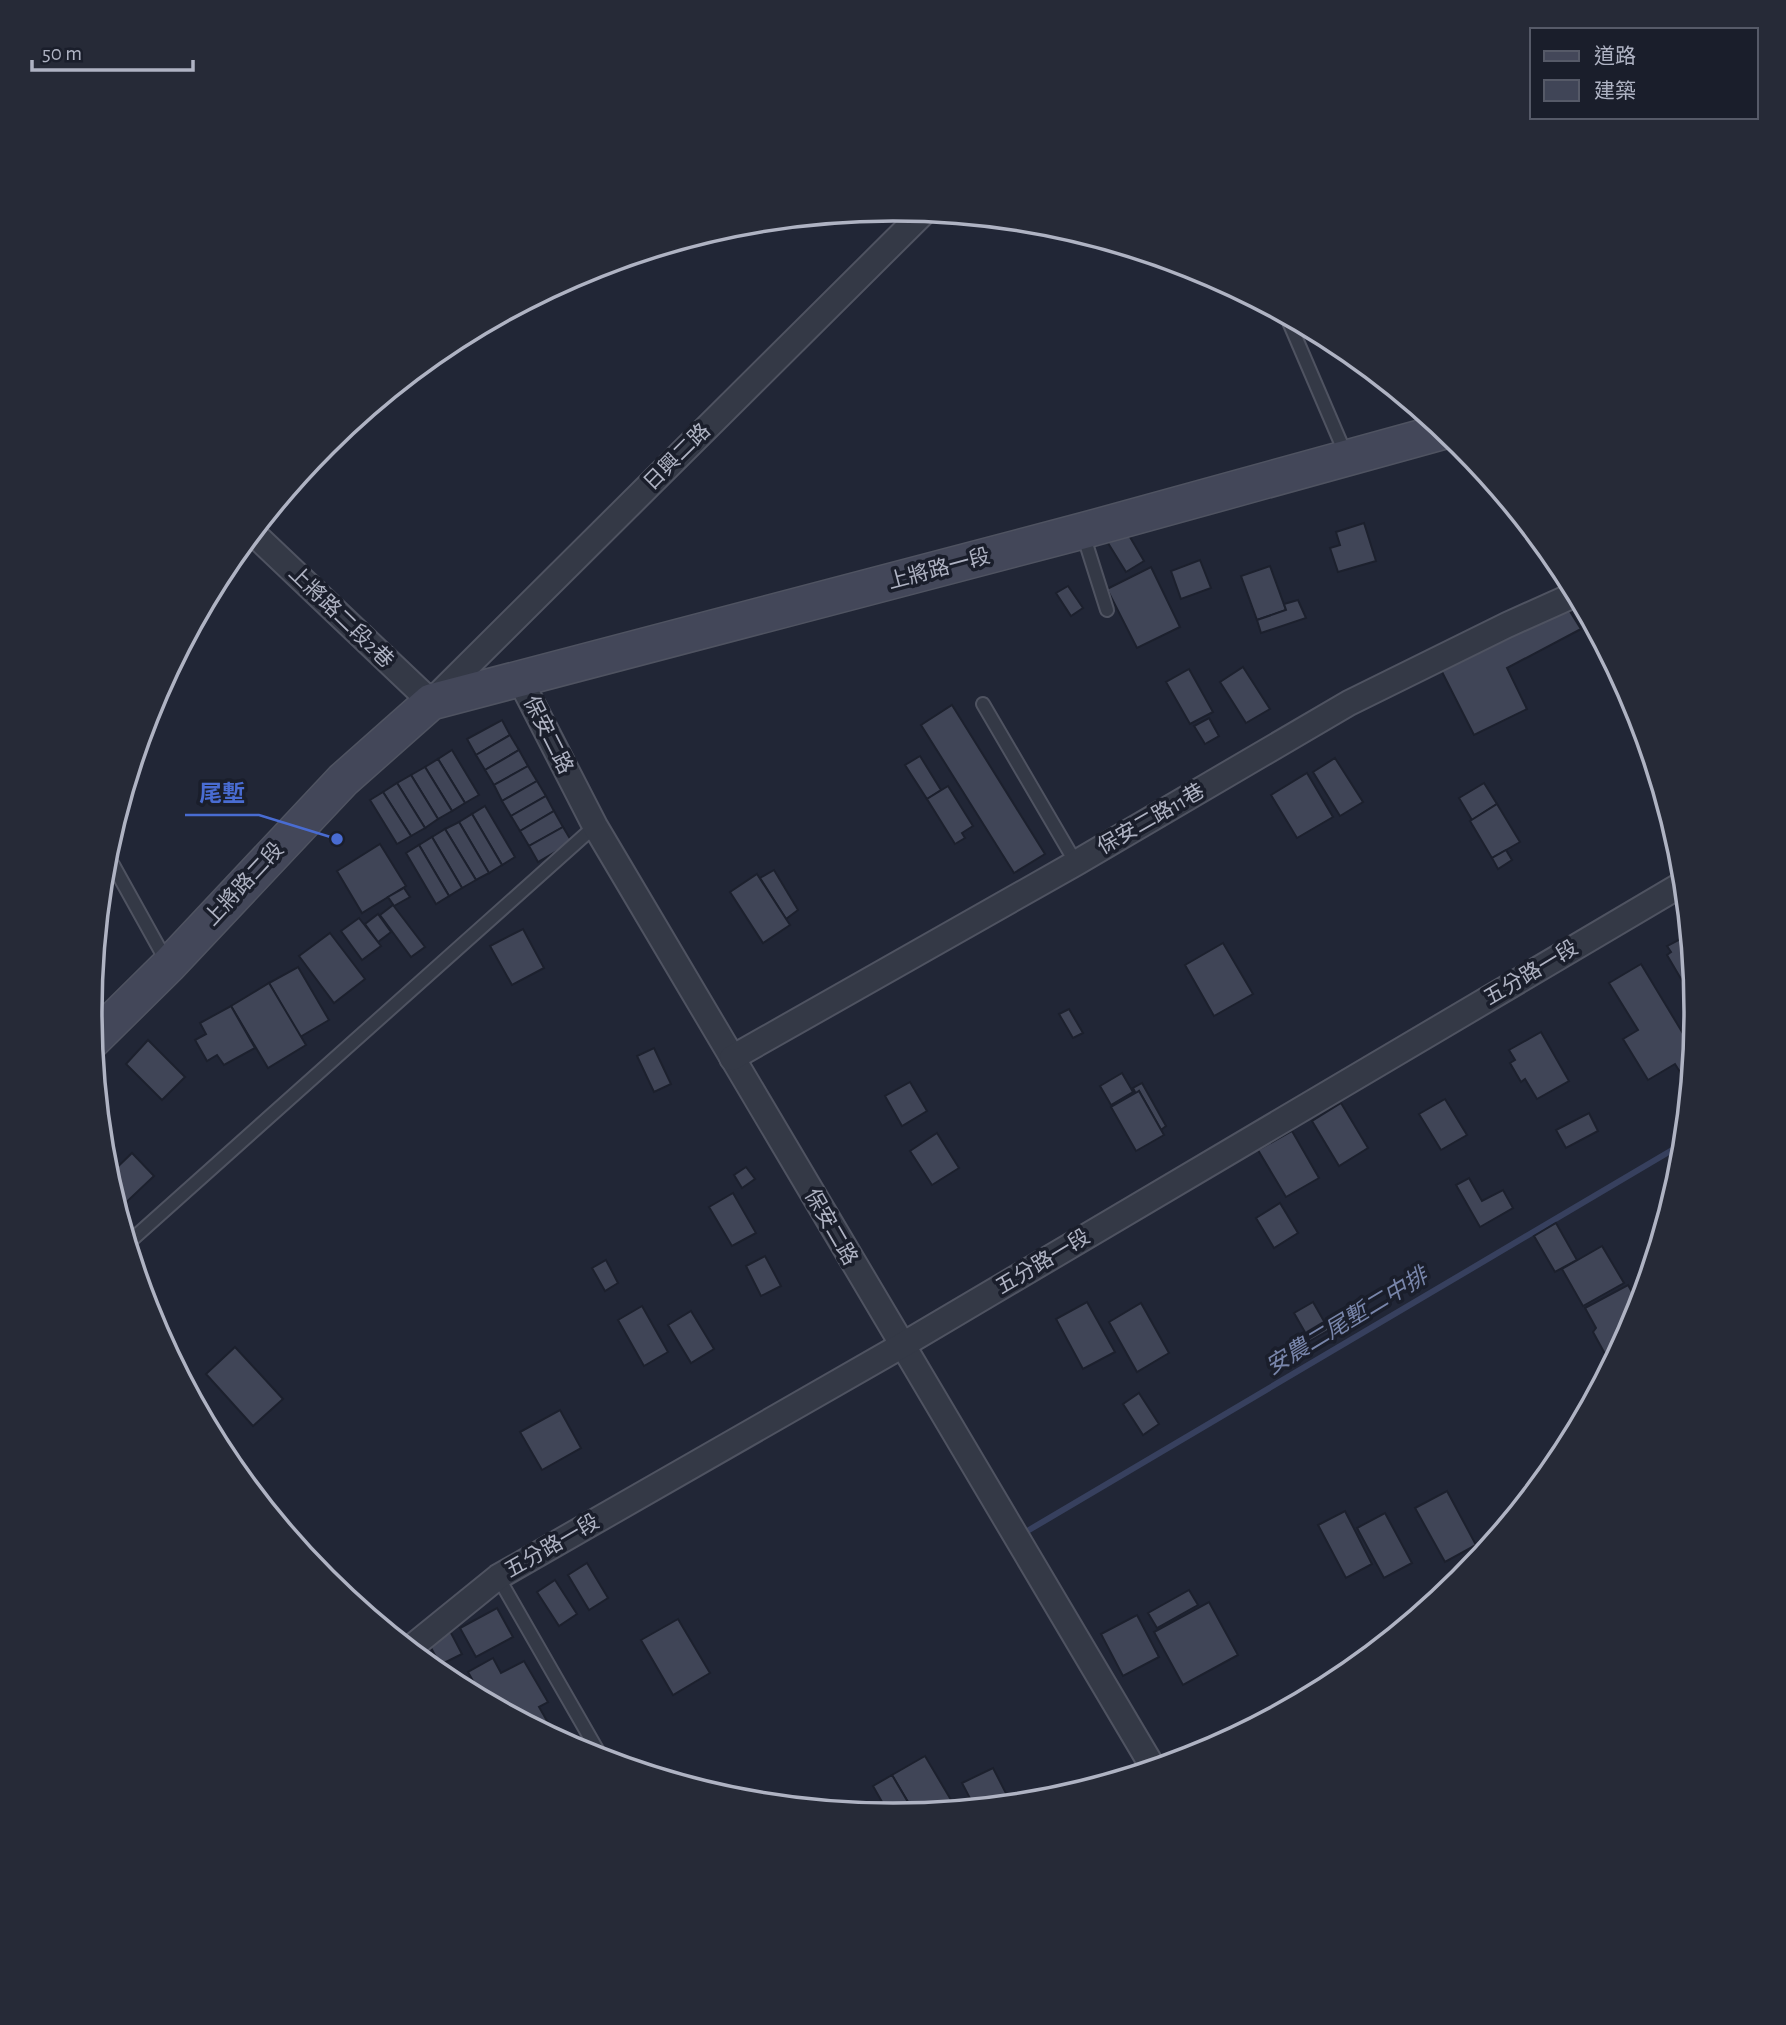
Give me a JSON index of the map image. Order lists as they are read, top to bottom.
{
  "streets": {
    "main road": ["上將路一段", "上將路二段"],
    "street": [
      "日興二路",
      "上將路二段2巷",
      "保安二路",
      "保安二路11巷",
      "五分路一段"
    ]
  },
  "crossings": [
    ["日興二路", "上將路一段"],
    ["日興二路", "上將路二段2巷"],
    ["日興二路", "上將路二段"],
    ["上將路一段", "上將路二段2巷"],
    ["上將路一段", "保安二路"],
    ["上將路一段", "上將路二段"],
    ["上將路二段2巷", "上將路二段"],
    ["保安二路", "保安二路11巷"],
    ["保安二路", "五分路一段"]
  ],
  "water": ["安農二尾塹二中排"],
  "places": ["尾塹"],
  "legend": ["道路", "建築"],
  "scale_bar": "50 m"
}
